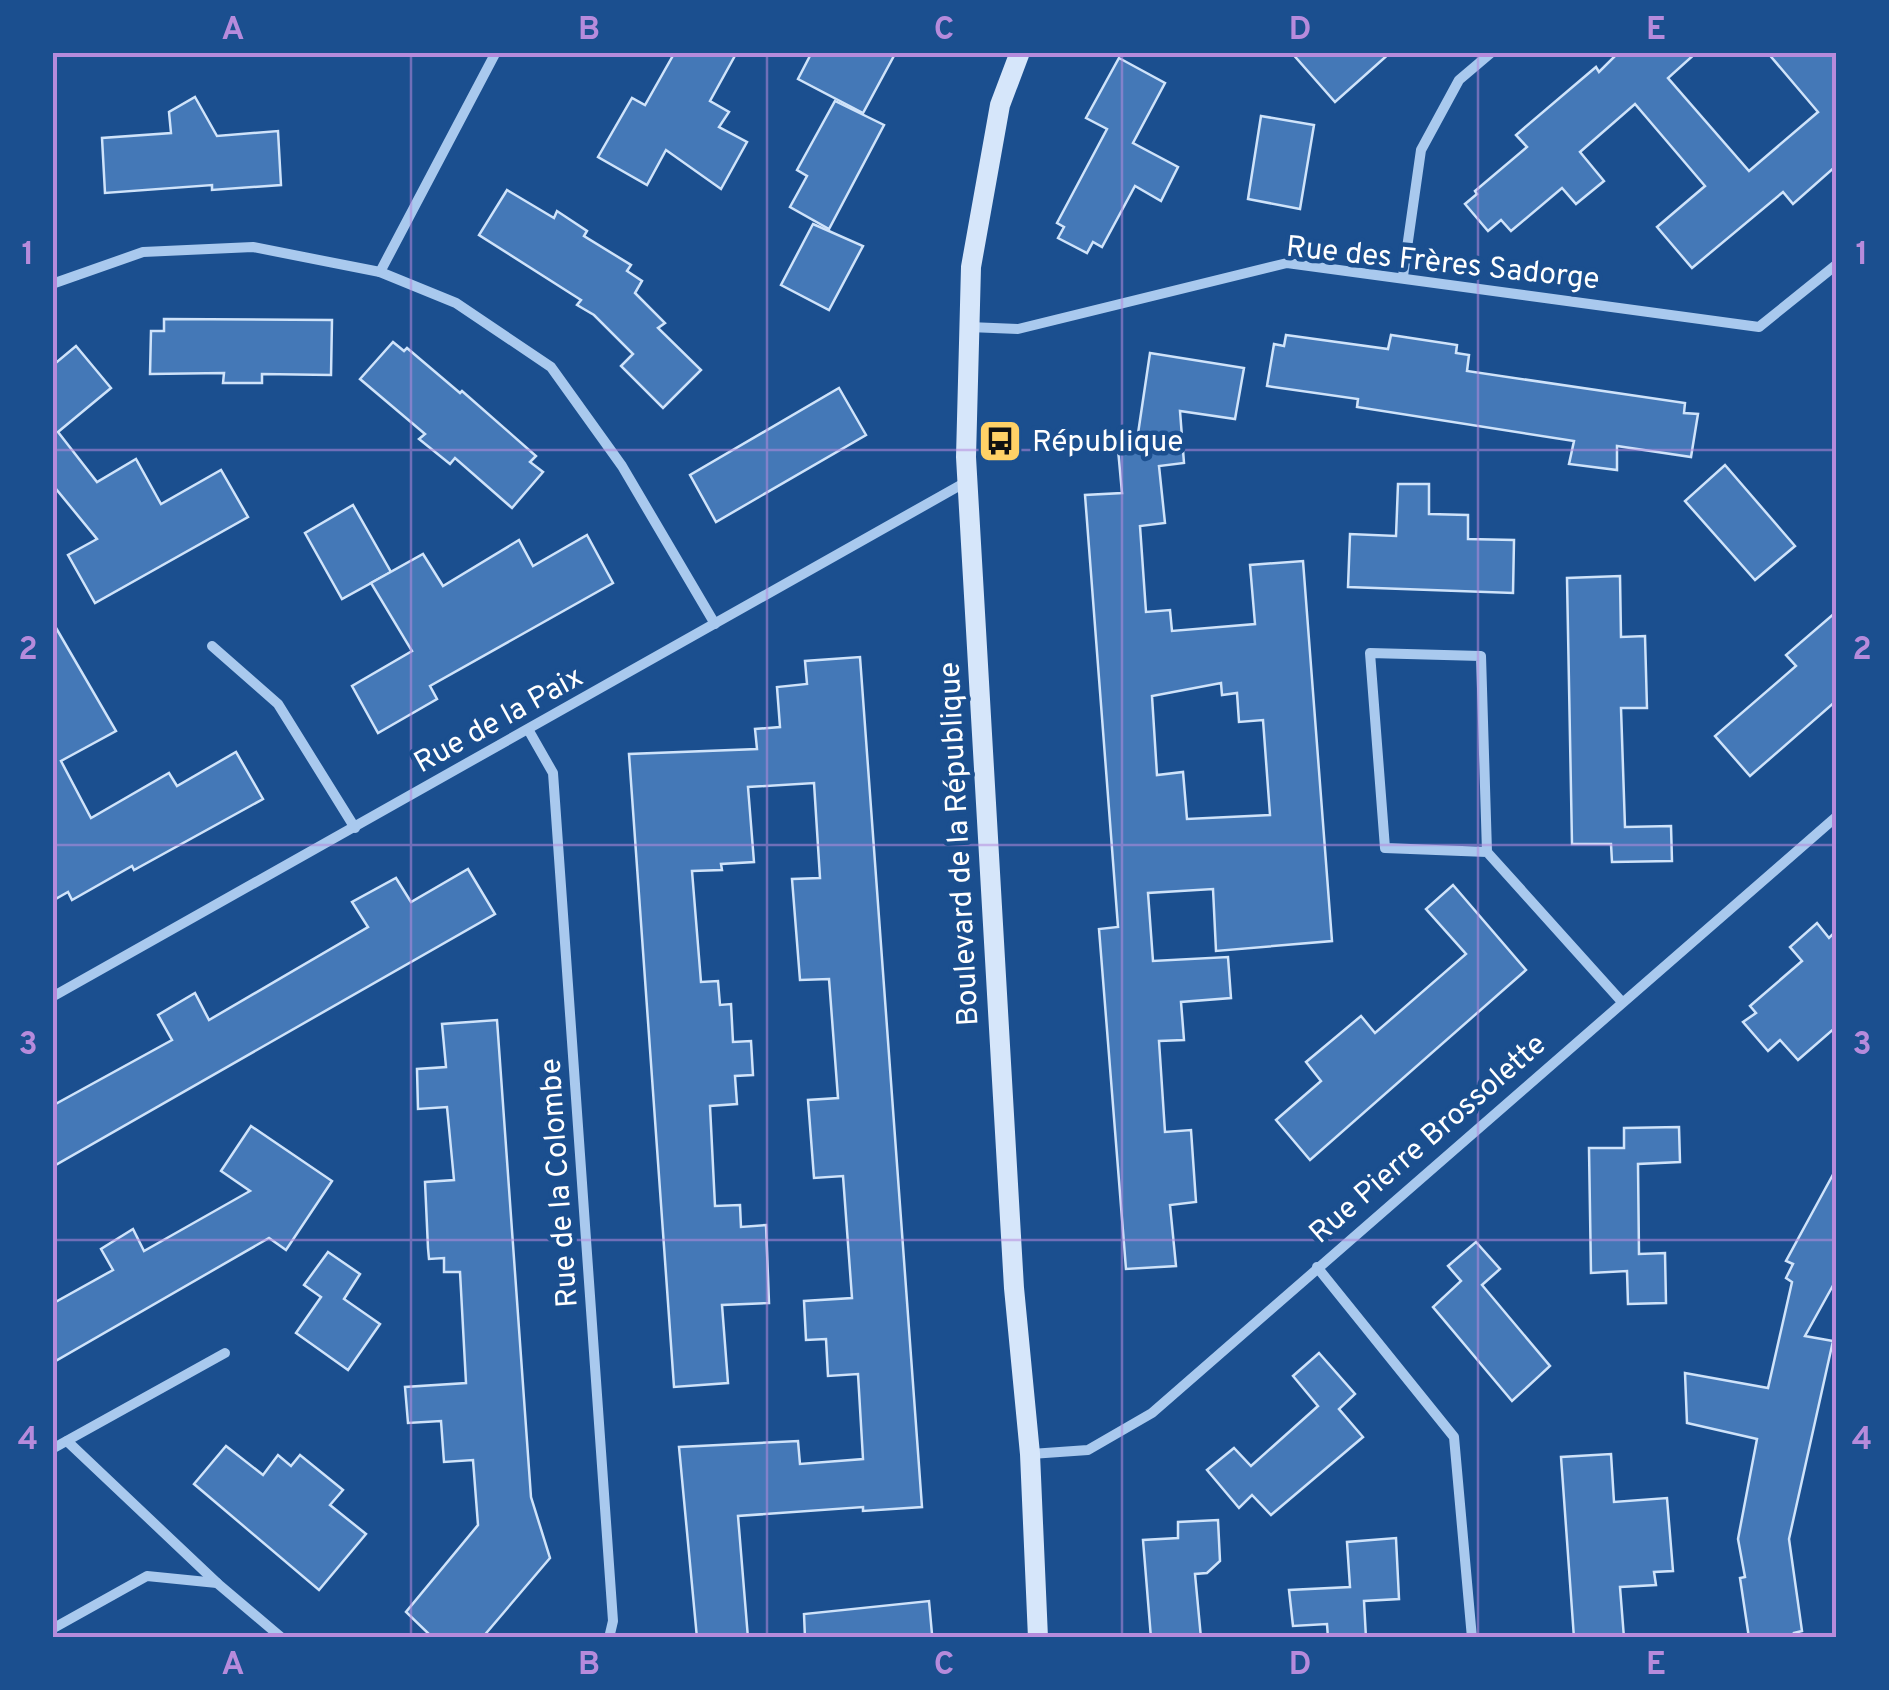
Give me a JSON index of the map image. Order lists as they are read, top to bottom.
{
  "streets": {
    "street": [
      "Rue des Frères Sadorge",
      "Rue de la Paix",
      "Boulevard de la République",
      "Rue Pierre Brossolette",
      "Rue de la Colombe"
    ]
  },
  "crossings": [
    ["Rue des Frères Sadorge", "Boulevard de la République"],
    ["Rue de la Paix", "Boulevard de la République"],
    ["Rue de la Paix", "Rue de la Colombe"],
    ["Boulevard de la République", "Rue Pierre Brossolette"]
  ],
  "places": {
    "bus stop": ["République"]
  },
  "grid": {
    "columns": [
      "A",
      "B",
      "C",
      "D",
      "E"
    ],
    "rows": [
      "1",
      "2",
      "3",
      "4"
    ]
  }
}
